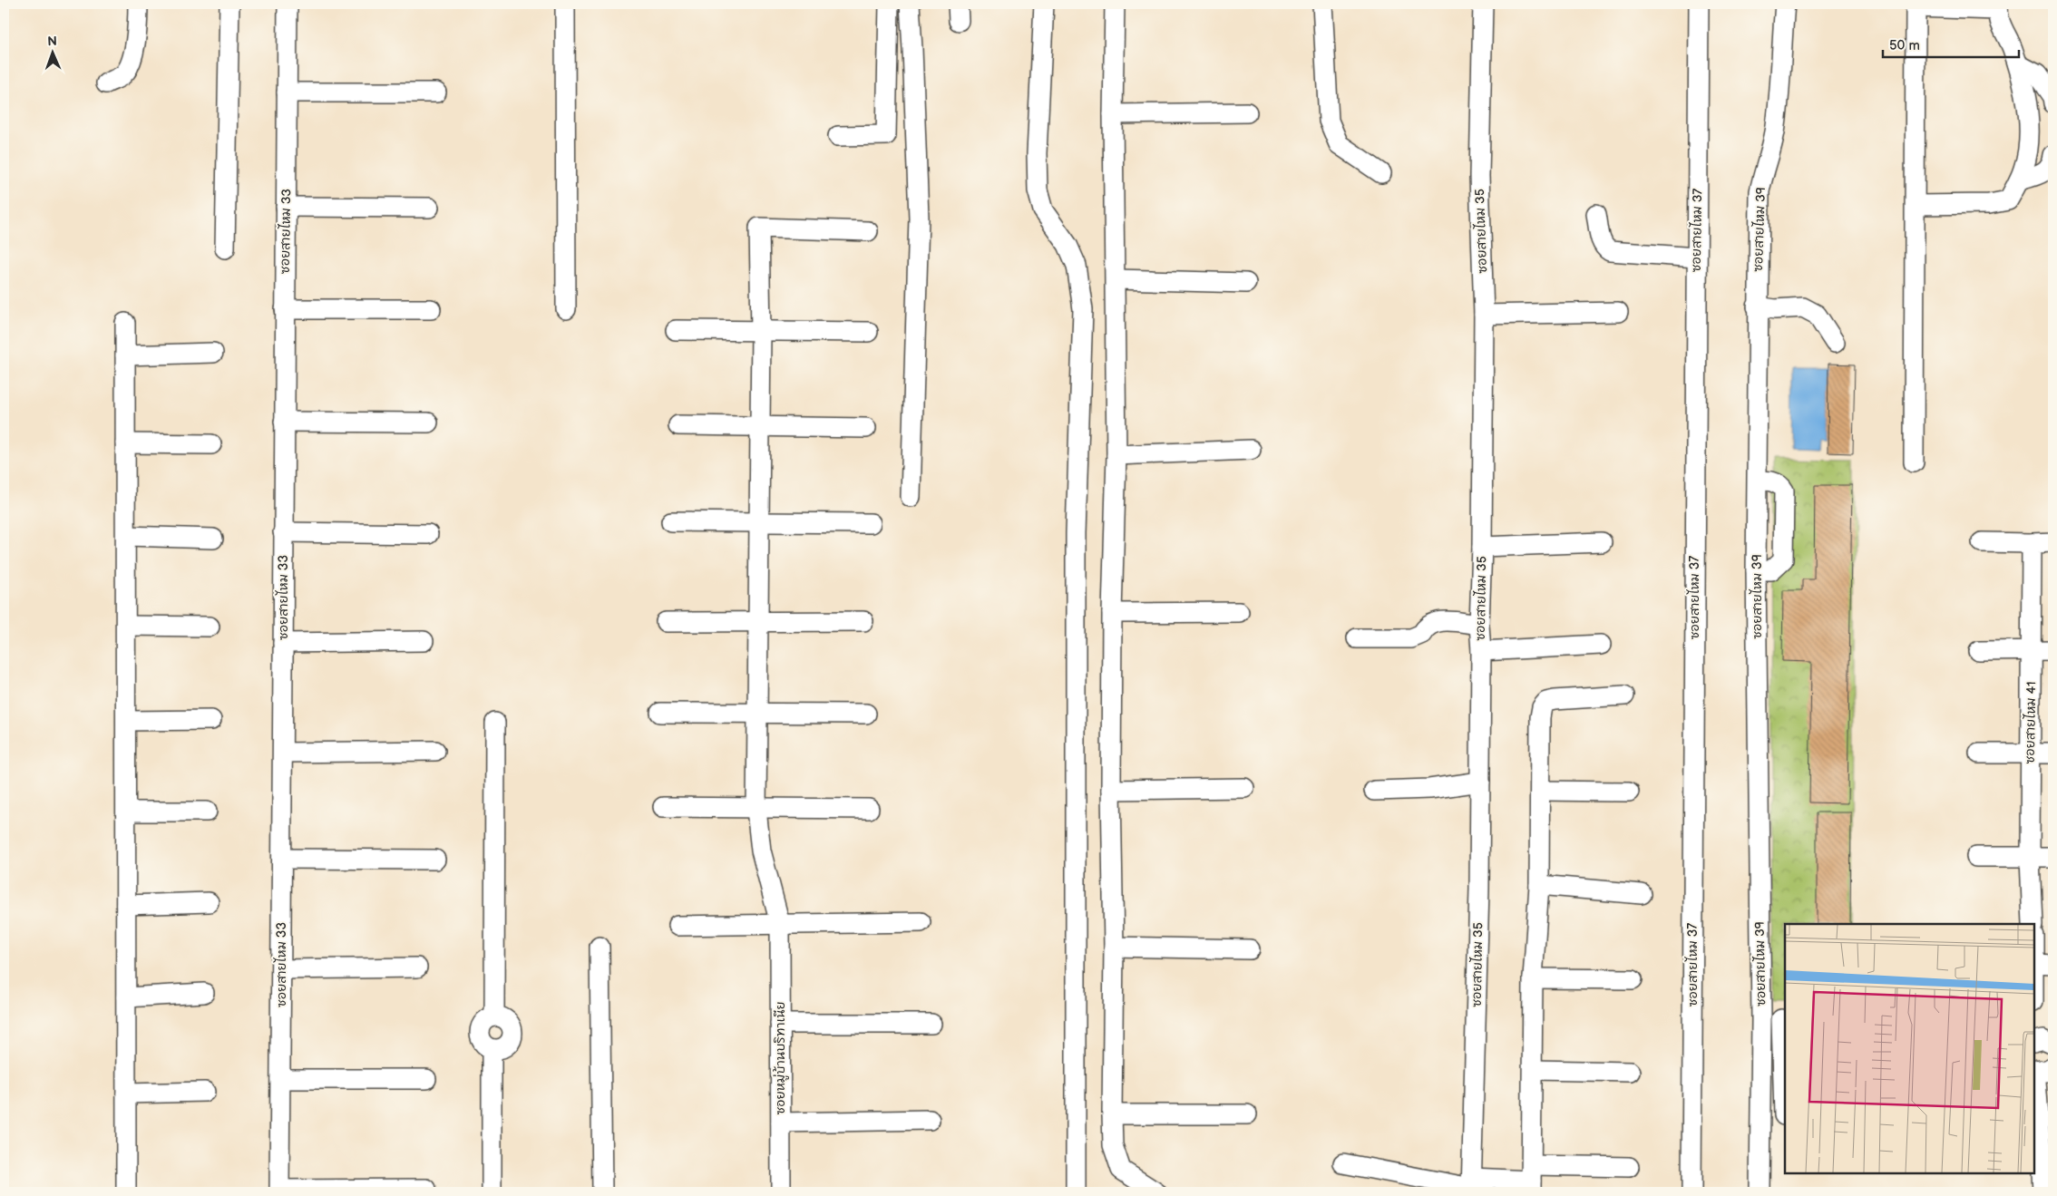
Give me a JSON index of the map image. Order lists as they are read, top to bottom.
{
  "streets": {
    "street": [
      "ซอยสายไหม 39",
      "ซอยสายไหม 37",
      "ซอยสายไหม 33",
      "ซอยสายไหม 35",
      "ซอยสายไหม 41",
      "ซอยหมู่บ้านบริทาเนีย"
    ]
  },
  "scale_bar": "50 m",
  "north": "top"
}
